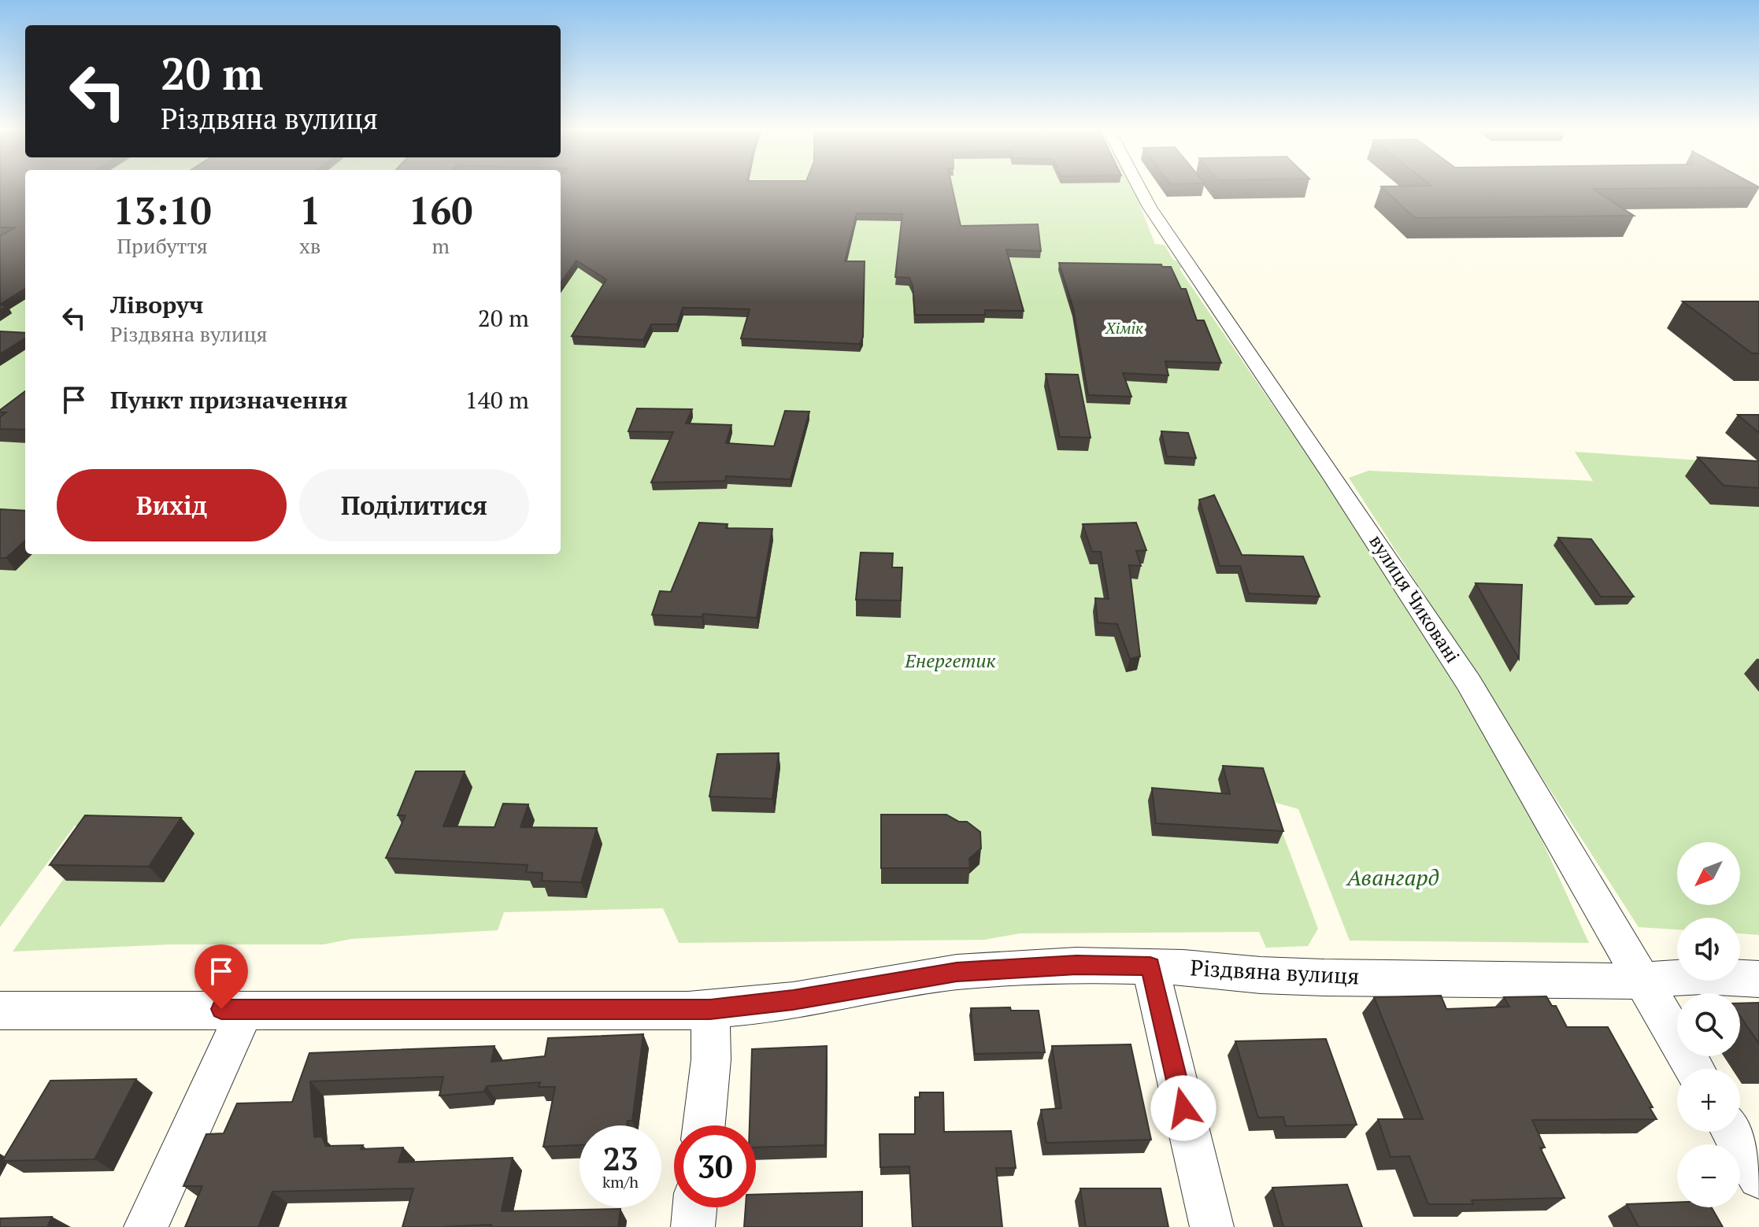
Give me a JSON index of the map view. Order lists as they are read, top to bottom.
{
  "streets": {
    "street": ["вулиця Чиковані", "Різдвяна вулиця"]
  },
  "crossings": [
    ["вулиця Чиковані", "Різдвяна вулиця"]
  ],
  "parks": ["Хімік", "Енергетик", "Авангард"],
  "north": "bottom left",
  "page": {
    "turn": ["20 m", "Різдвяна вулиця"],
    "eta": [
      "13:10",
      "Прибуття",
      "1",
      "хв",
      "160",
      "m"
    ],
    "list": [
      {
        "name": "Ліворуч",
        "note": "Різдвяна вулиця",
        "value": "20 m"
      },
      {
        "name": "Пункт призначення",
        "value": "140 m"
      }
    ],
    "buttons": ["Вихід", "Поділитися"],
    "map_buttons": ["+", "−"],
    "speed": "23 km/h",
    "limit": "30"
  }
}
